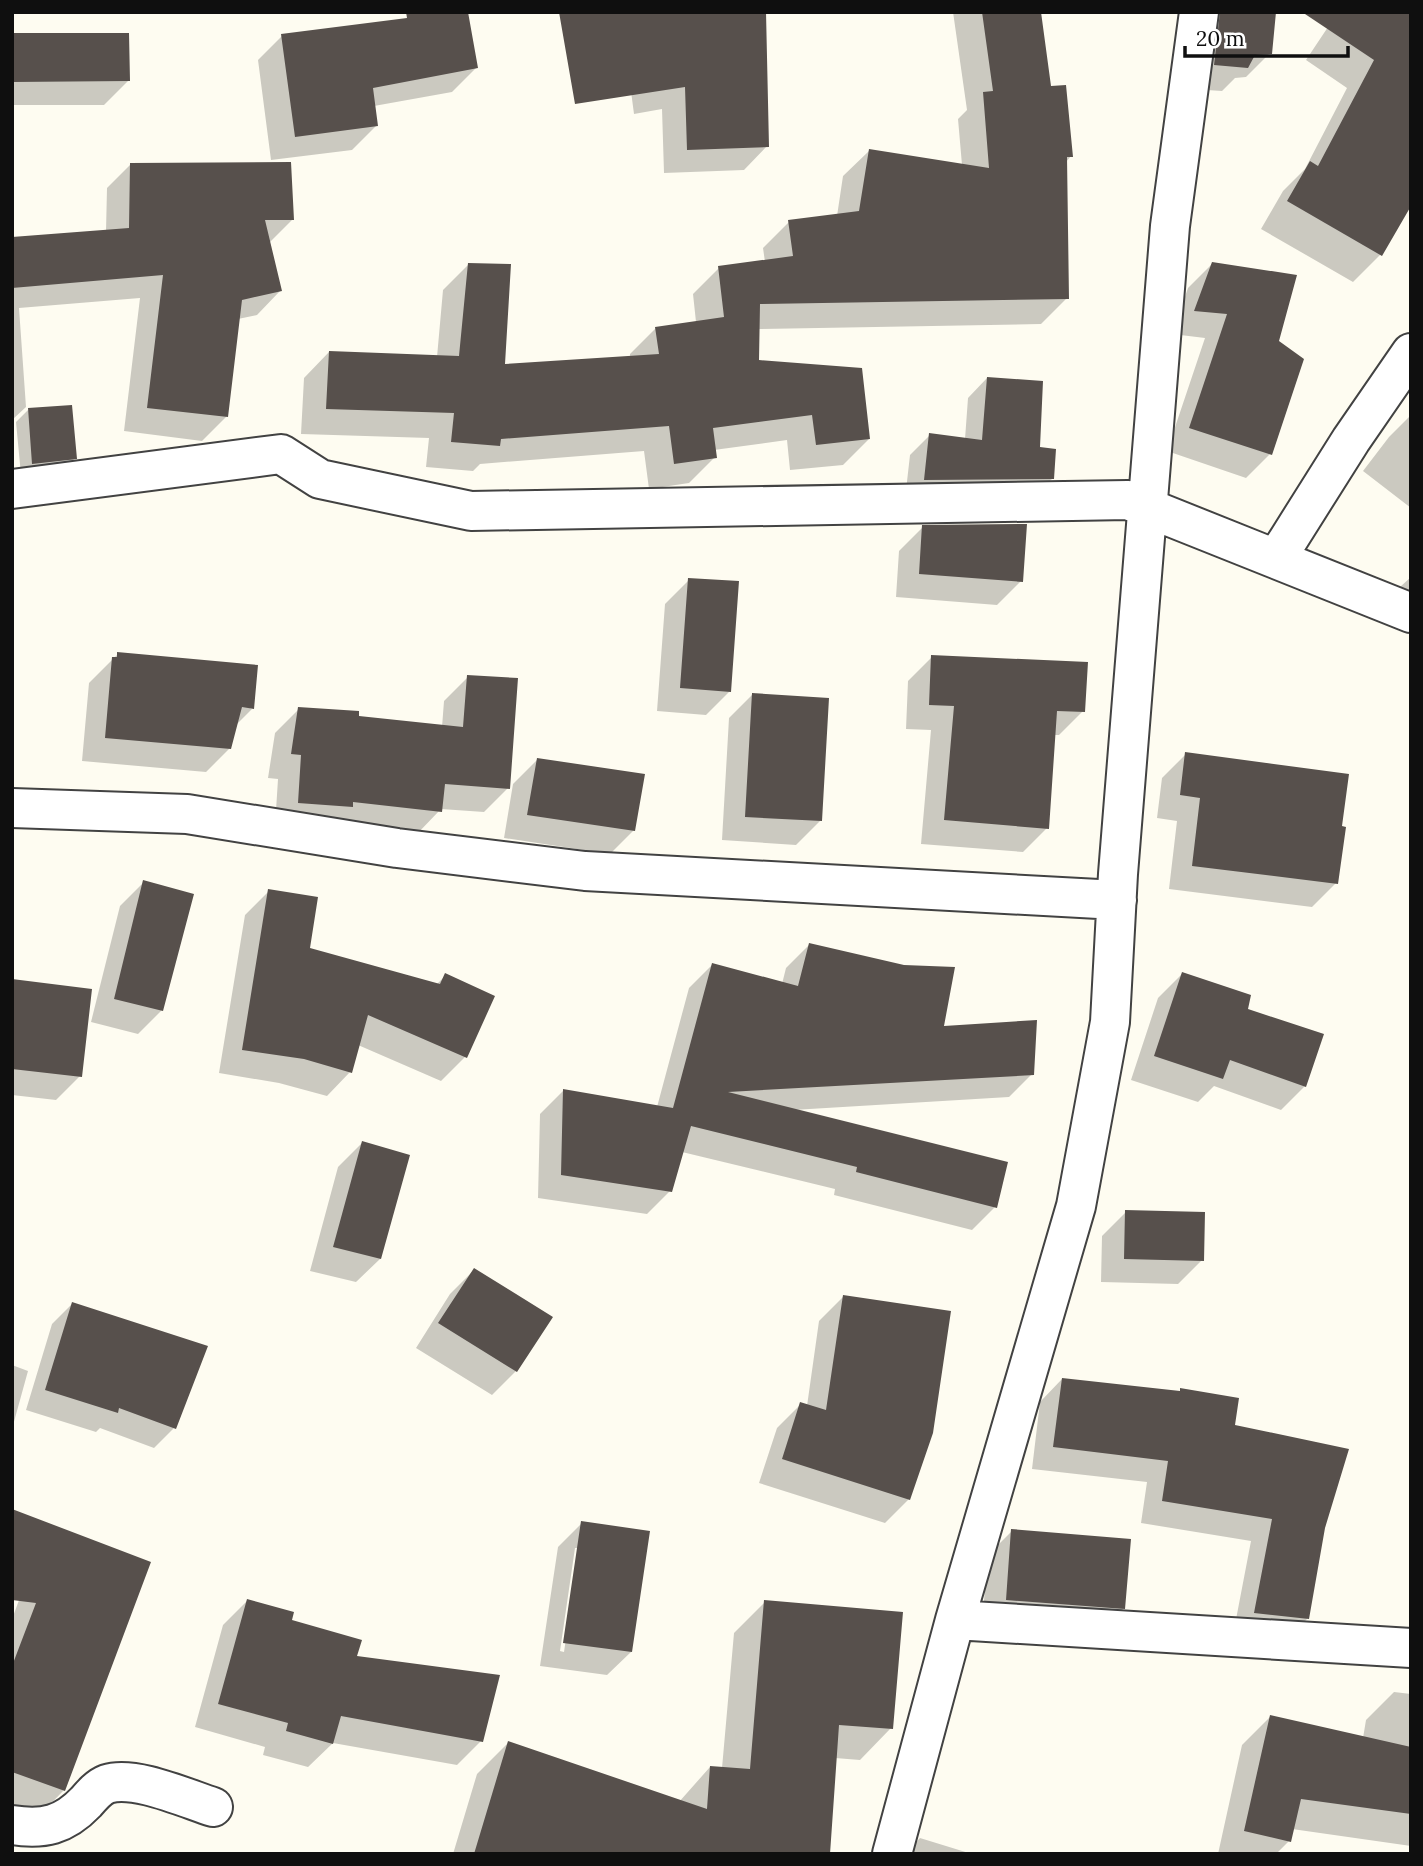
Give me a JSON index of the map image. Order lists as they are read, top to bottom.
{
  "scale_bar": "20 m"
}
